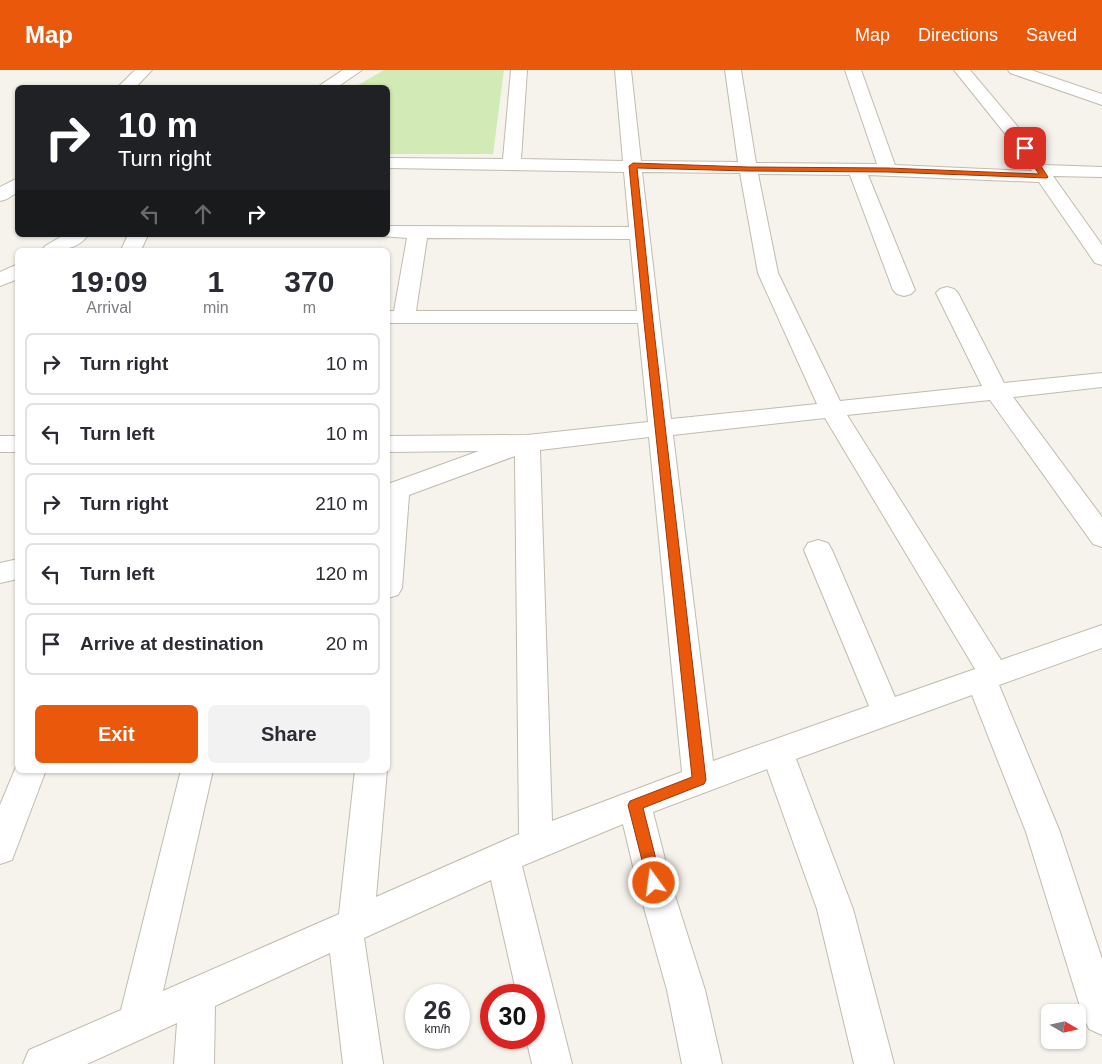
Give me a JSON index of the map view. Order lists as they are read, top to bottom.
{
  "north": "right",
  "page": {
    "header": "Map",
    "nav": ["Map", "Directions", "Saved"],
    "turn": ["10 m", "Turn right"],
    "eta": [
      "19:09",
      "Arrival",
      "1",
      "min",
      "370",
      "m"
    ],
    "list": [
      {
        "name": "Turn right",
        "value": "10 m"
      },
      {
        "name": "Turn left",
        "value": "10 m"
      },
      {
        "name": "Turn right",
        "value": "210 m"
      },
      {
        "name": "Turn left",
        "value": "120 m"
      },
      {
        "name": "Arrive at destination",
        "value": "20 m"
      }
    ],
    "buttons": ["Exit", "Share"],
    "speed": "26 km/h",
    "limit": "30"
  }
}
